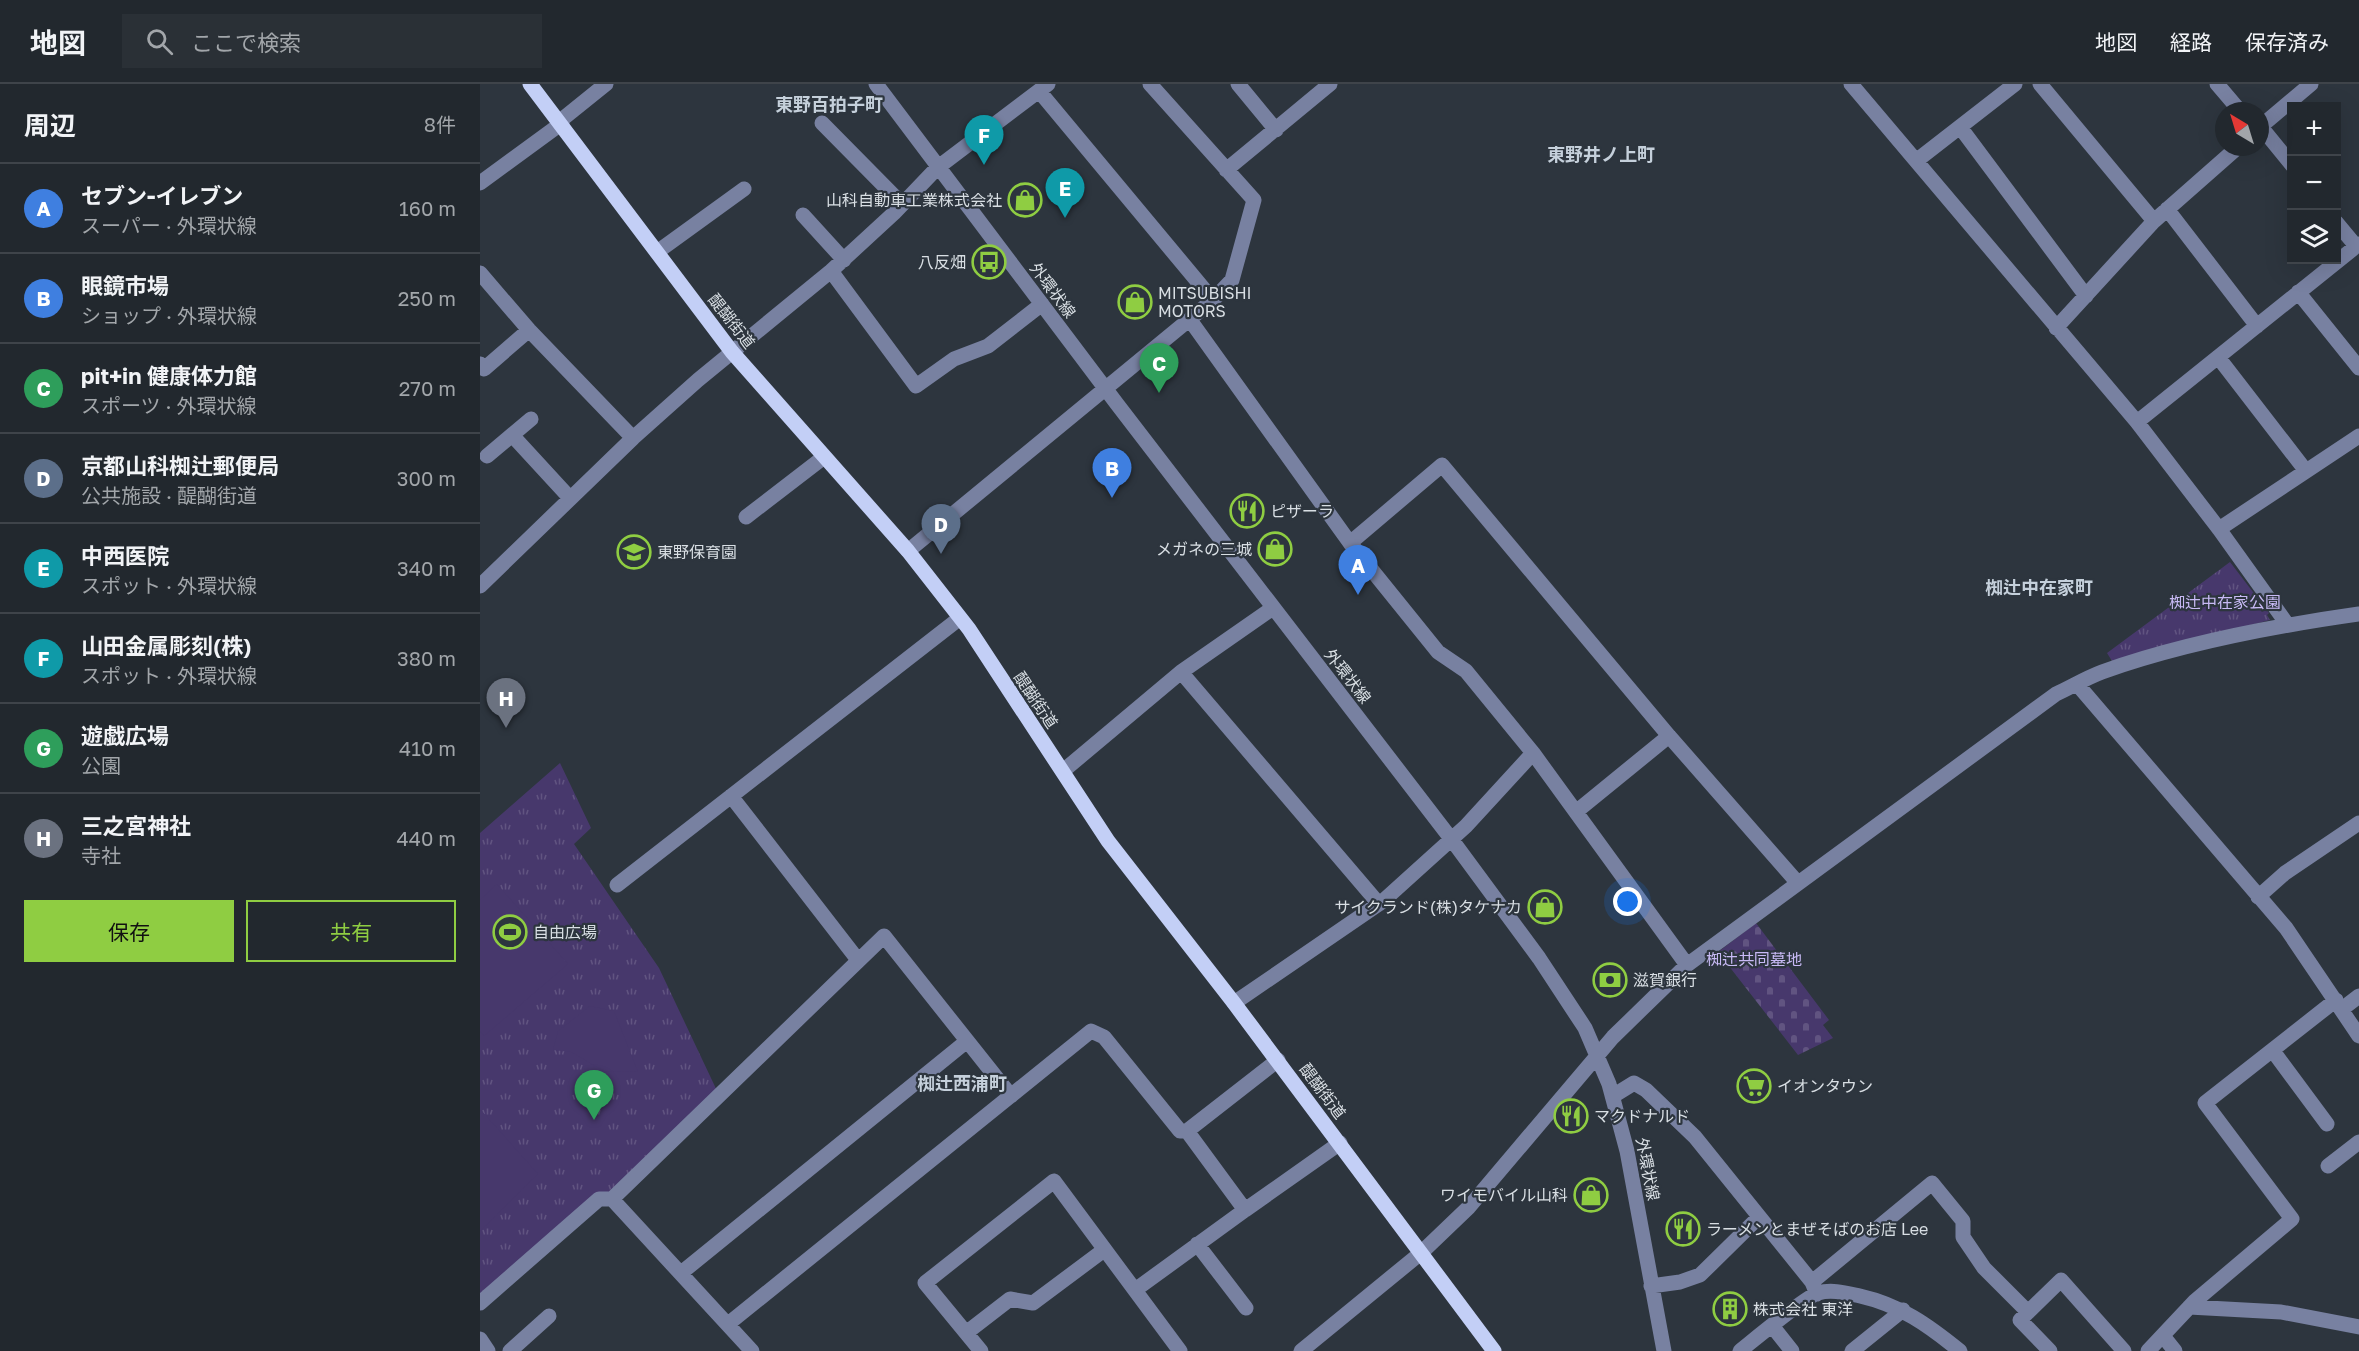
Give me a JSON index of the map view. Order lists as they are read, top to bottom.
{
  "streets": {
    "main road": ["醍醐街道"],
    "street": ["外環状線"]
  },
  "districts": [
    "東野百拍子町",
    "東野井ノ上町",
    "椥辻中在家町",
    "椥辻西浦町"
  ],
  "parks": ["椥辻中在家公園", "椥辻共同墓地"],
  "places": {
    "shop": [
      "山科自動車工業株式会社",
      "MITSUBISHI MOTORS",
      "メガネの三城",
      "サイクランド(株)タケナカ",
      "ワイモバイル山科"
    ],
    "bus stop": ["八反畑"],
    "restaurant": ["ピザーラ", "マクドナルド", "ラーメンとまぜそばのお店 Lee"],
    "school or university": ["東野保育園"],
    "sports": ["自由広場"],
    "bank": ["滋賀銀行"],
    "supermarket": ["イオンタウン"],
    "building": ["株式会社 東洋"]
  },
  "north": "top left",
  "page": {
    "header": "地図",
    "search": "ここで検索",
    "nav": ["地図", "経路", "保存済み"],
    "heading": ["周辺", "8件"],
    "map_buttons": ["+", "−"],
    "pins": [
      "F",
      "E",
      "C",
      "B",
      "D",
      "A",
      "H",
      "G"
    ],
    "list": [
      {
        "mark": "A",
        "name": "セブン-イレブン",
        "note": "スーパー · 外環状線",
        "value": "160 m"
      },
      {
        "mark": "B",
        "name": "眼鏡市場",
        "note": "ショップ · 外環状線",
        "value": "250 m"
      },
      {
        "mark": "C",
        "name": "pit+in 健康体力館",
        "note": "スポーツ · 外環状線",
        "value": "270 m"
      },
      {
        "mark": "D",
        "name": "京都山科椥辻郵便局",
        "note": "公共施設 · 醍醐街道",
        "value": "300 m"
      },
      {
        "mark": "E",
        "name": "中西医院",
        "note": "スポット · 外環状線",
        "value": "340 m"
      },
      {
        "mark": "F",
        "name": "山田金属彫刻(株)",
        "note": "スポット · 外環状線",
        "value": "380 m"
      },
      {
        "mark": "G",
        "name": "遊戯広場",
        "note": "公園",
        "value": "410 m"
      },
      {
        "mark": "H",
        "name": "三之宮神社",
        "note": "寺社",
        "value": "440 m"
      }
    ],
    "buttons": ["保存", "共有"]
  }
}
